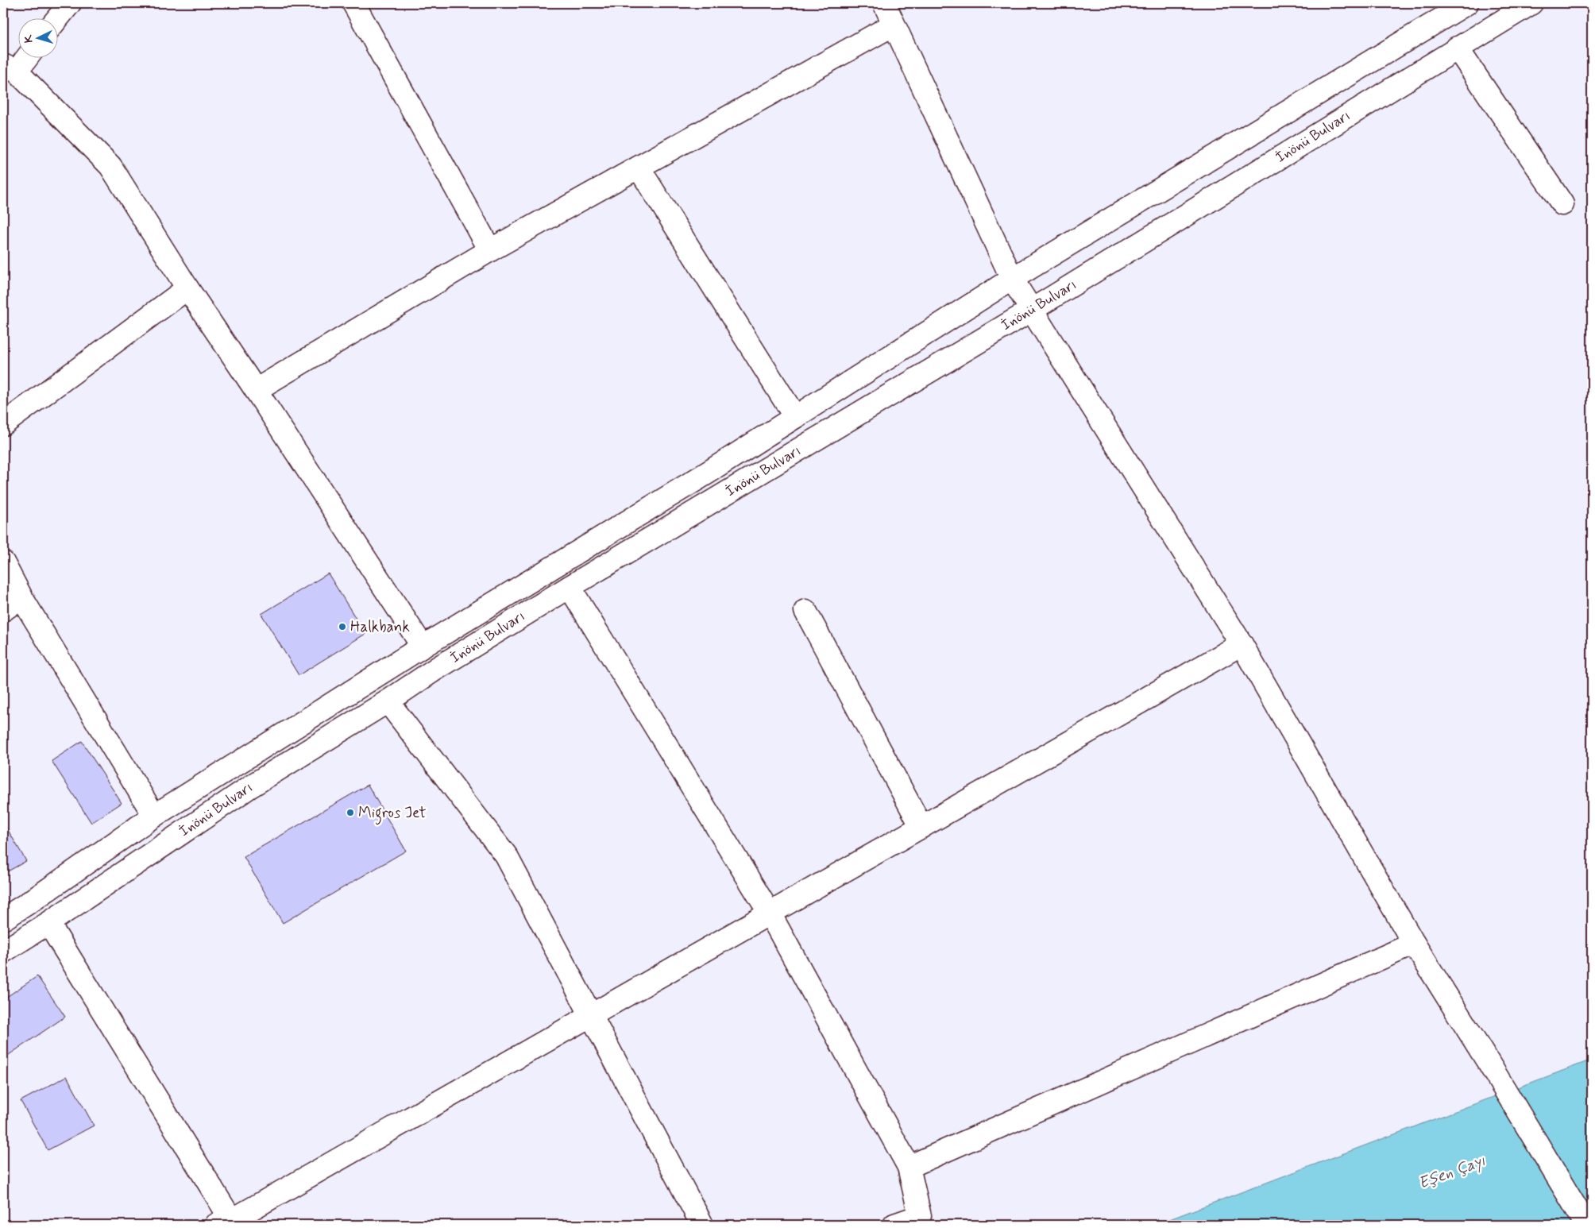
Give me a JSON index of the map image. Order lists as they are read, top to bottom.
{
  "streets": {
    "street": ["İnönü Bulvarı"]
  },
  "water": ["Eşen Çayı"],
  "places": ["Halkbank", "Migros Jet"],
  "north": "left"
}
